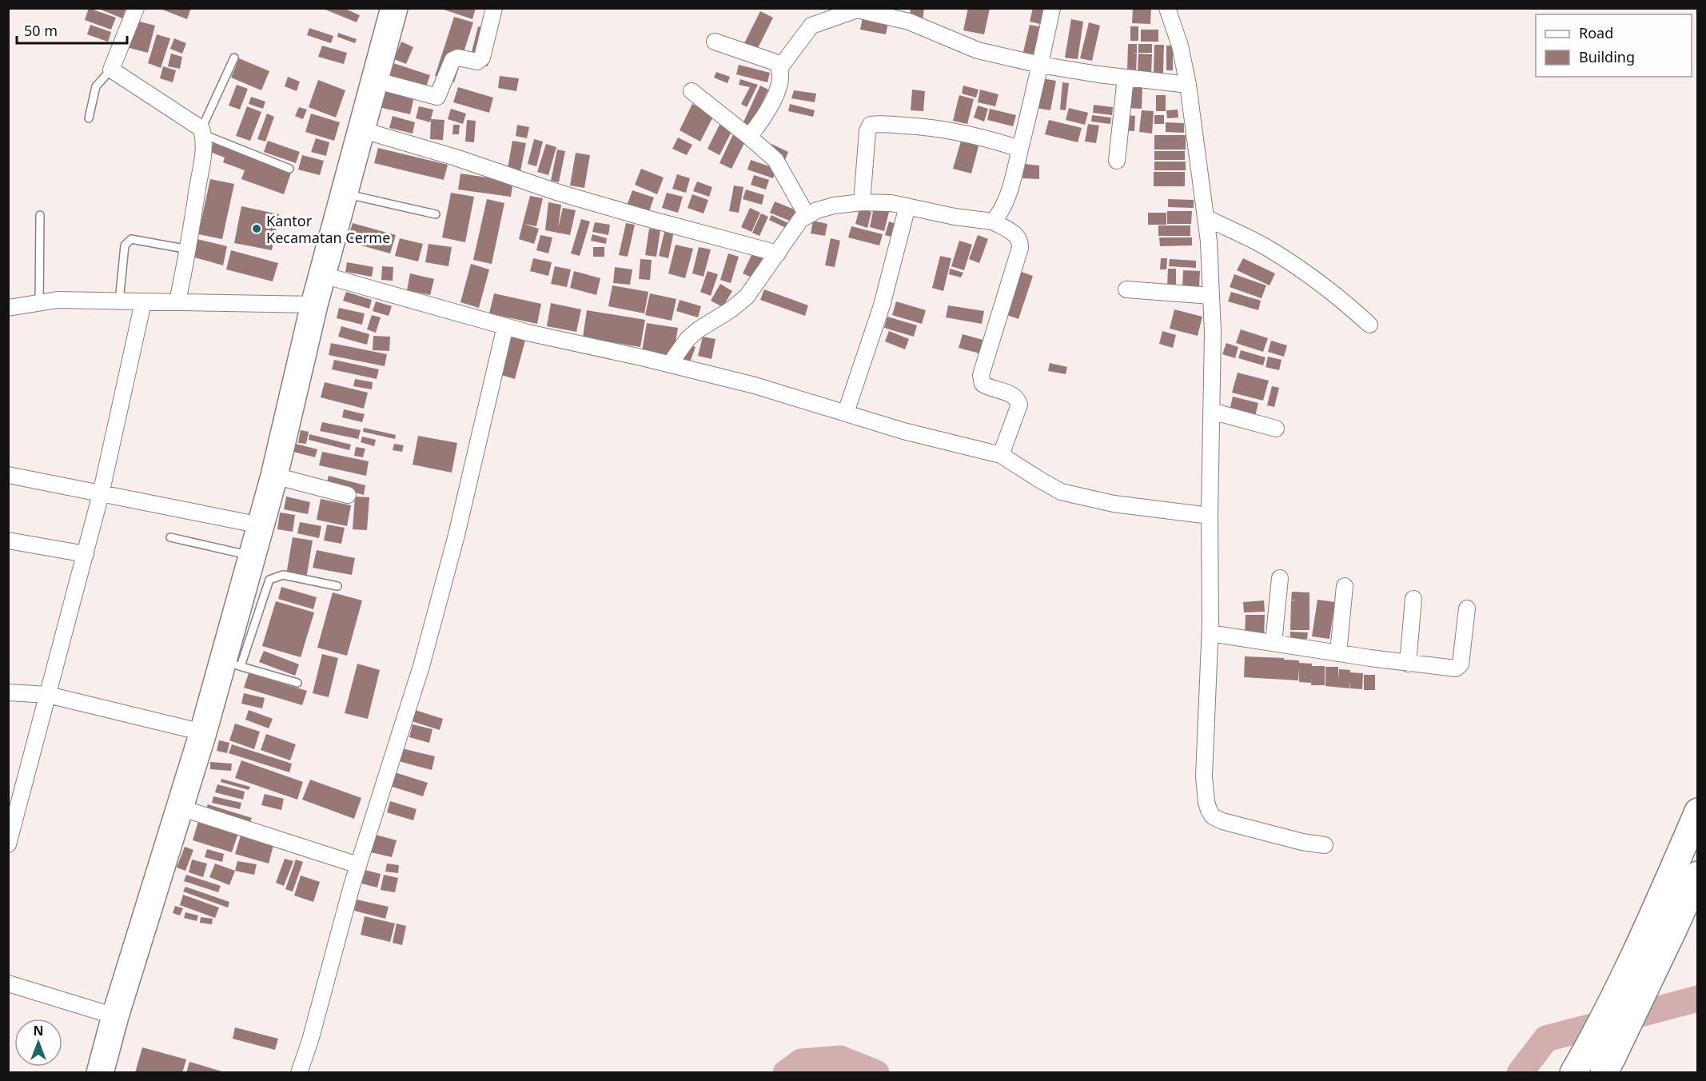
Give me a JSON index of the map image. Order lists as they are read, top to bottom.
{
  "places": ["Kantor Kecamatan Cerme"],
  "legend": ["Road", "Building"],
  "scale_bar": "50 m",
  "north": "top"
}
